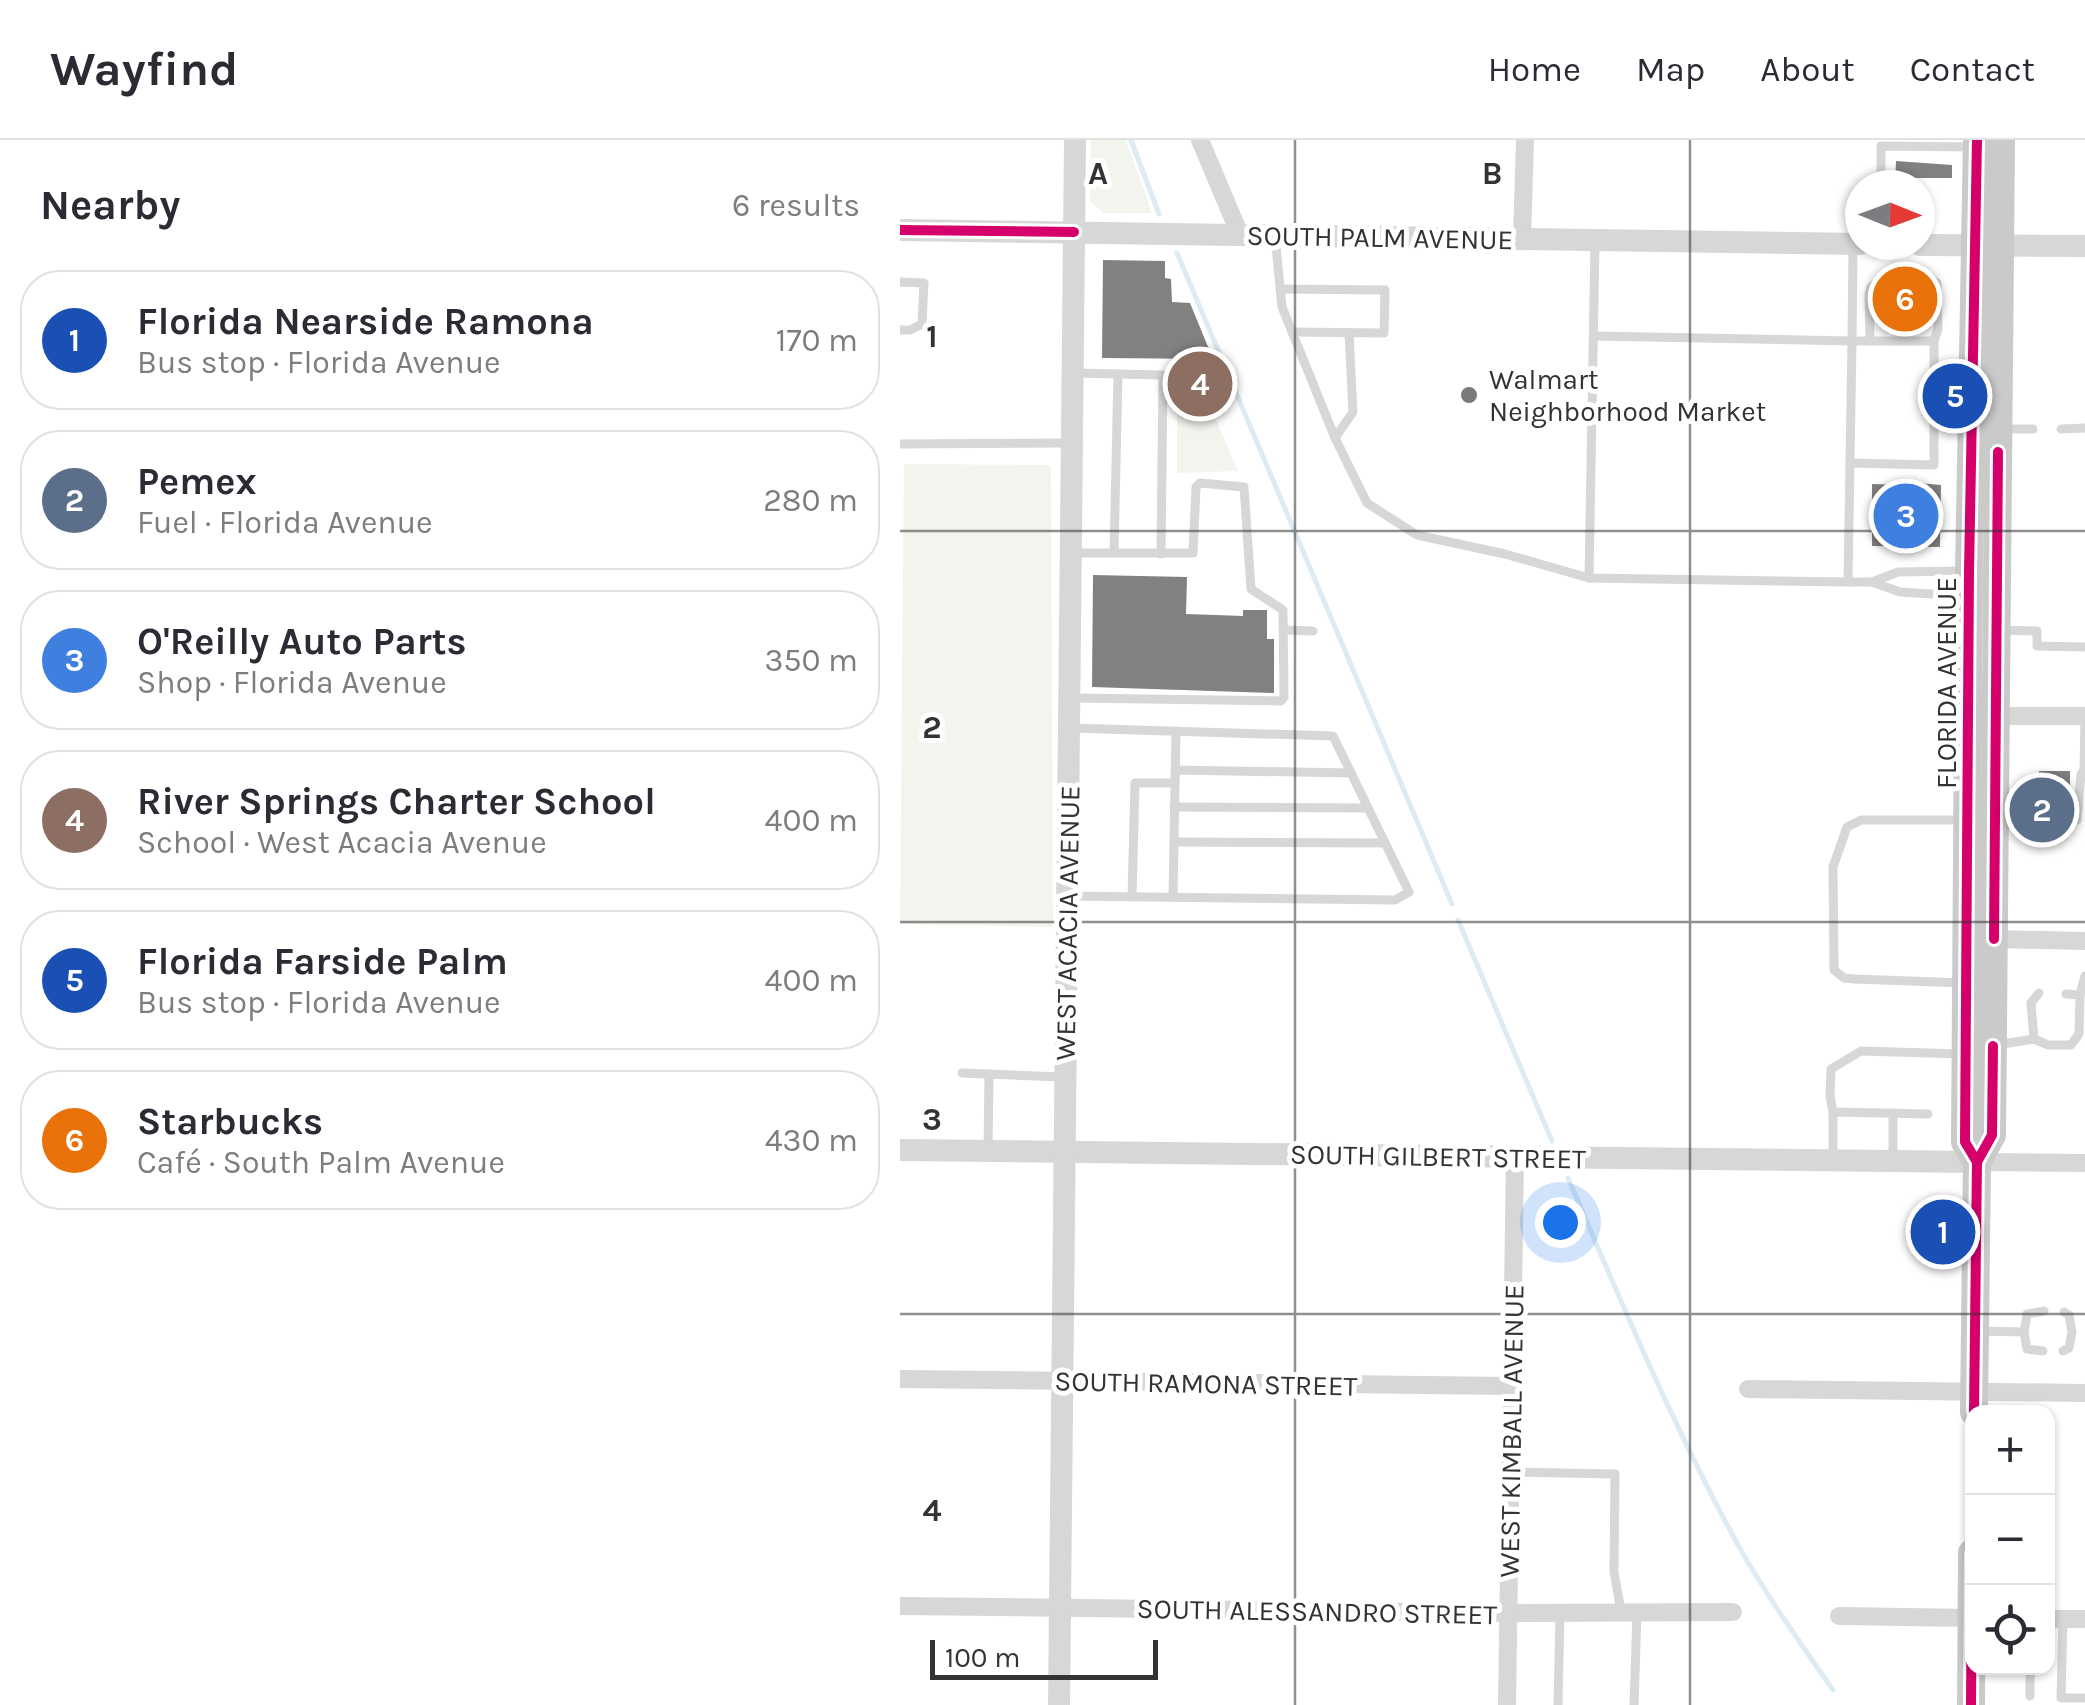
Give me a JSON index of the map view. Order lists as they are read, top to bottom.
{
  "streets": {
    "main road": ["FLORIDA AVENUE"],
    "street": [
      "SOUTH PALM AVENUE",
      "WEST ACACIA AVENUE",
      "SOUTH GILBERT STREET",
      "SOUTH RAMONA STREET",
      "WEST KIMBALL AVENUE",
      "SOUTH ALESSANDRO STREET"
    ]
  },
  "crossings": [
    ["SOUTH PALM AVENUE", "WEST ACACIA AVENUE"],
    ["FLORIDA AVENUE", "SOUTH GILBERT STREET"],
    ["WEST ACACIA AVENUE", "SOUTH GILBERT STREET"],
    ["WEST ACACIA AVENUE", "SOUTH RAMONA STREET"],
    ["WEST ACACIA AVENUE", "SOUTH ALESSANDRO STREET"],
    ["SOUTH GILBERT STREET", "WEST KIMBALL AVENUE"],
    ["SOUTH RAMONA STREET", "WEST KIMBALL AVENUE"],
    ["WEST KIMBALL AVENUE", "SOUTH ALESSANDRO STREET"]
  ],
  "places": ["Walmart Neighborhood Market"],
  "scale_bar": "100 m",
  "north": "right",
  "page": {
    "header": "Wayfind",
    "nav": [
      "Home",
      "Map",
      "About",
      "Contact"
    ],
    "heading": ["Nearby", "6 results"],
    "pins": [
      "6",
      "4",
      "5",
      "3",
      "2",
      "1"
    ],
    "list": [
      {
        "mark": "1",
        "name": "Florida Nearside Ramona",
        "note": "Bus stop · Florida Avenue",
        "value": "170 m"
      },
      {
        "mark": "2",
        "name": "Pemex",
        "note": "Fuel · Florida Avenue",
        "value": "280 m"
      },
      {
        "mark": "3",
        "name": "O'Reilly Auto Parts",
        "note": "Shop · Florida Avenue",
        "value": "350 m"
      },
      {
        "mark": "4",
        "name": "River Springs Charter School",
        "note": "School · West Acacia Avenue",
        "value": "400 m"
      },
      {
        "mark": "5",
        "name": "Florida Farside Palm",
        "note": "Bus stop · Florida Avenue",
        "value": "400 m"
      },
      {
        "mark": "6",
        "name": "Starbucks",
        "note": "Café · South Palm Avenue",
        "value": "430 m"
      }
    ],
    "map_buttons": ["+", "−"],
    "scale": "100 m"
  },
  "grid": {
    "columns": ["A", "B"],
    "rows": [
      "1",
      "2",
      "3",
      "4"
    ]
  }
}
